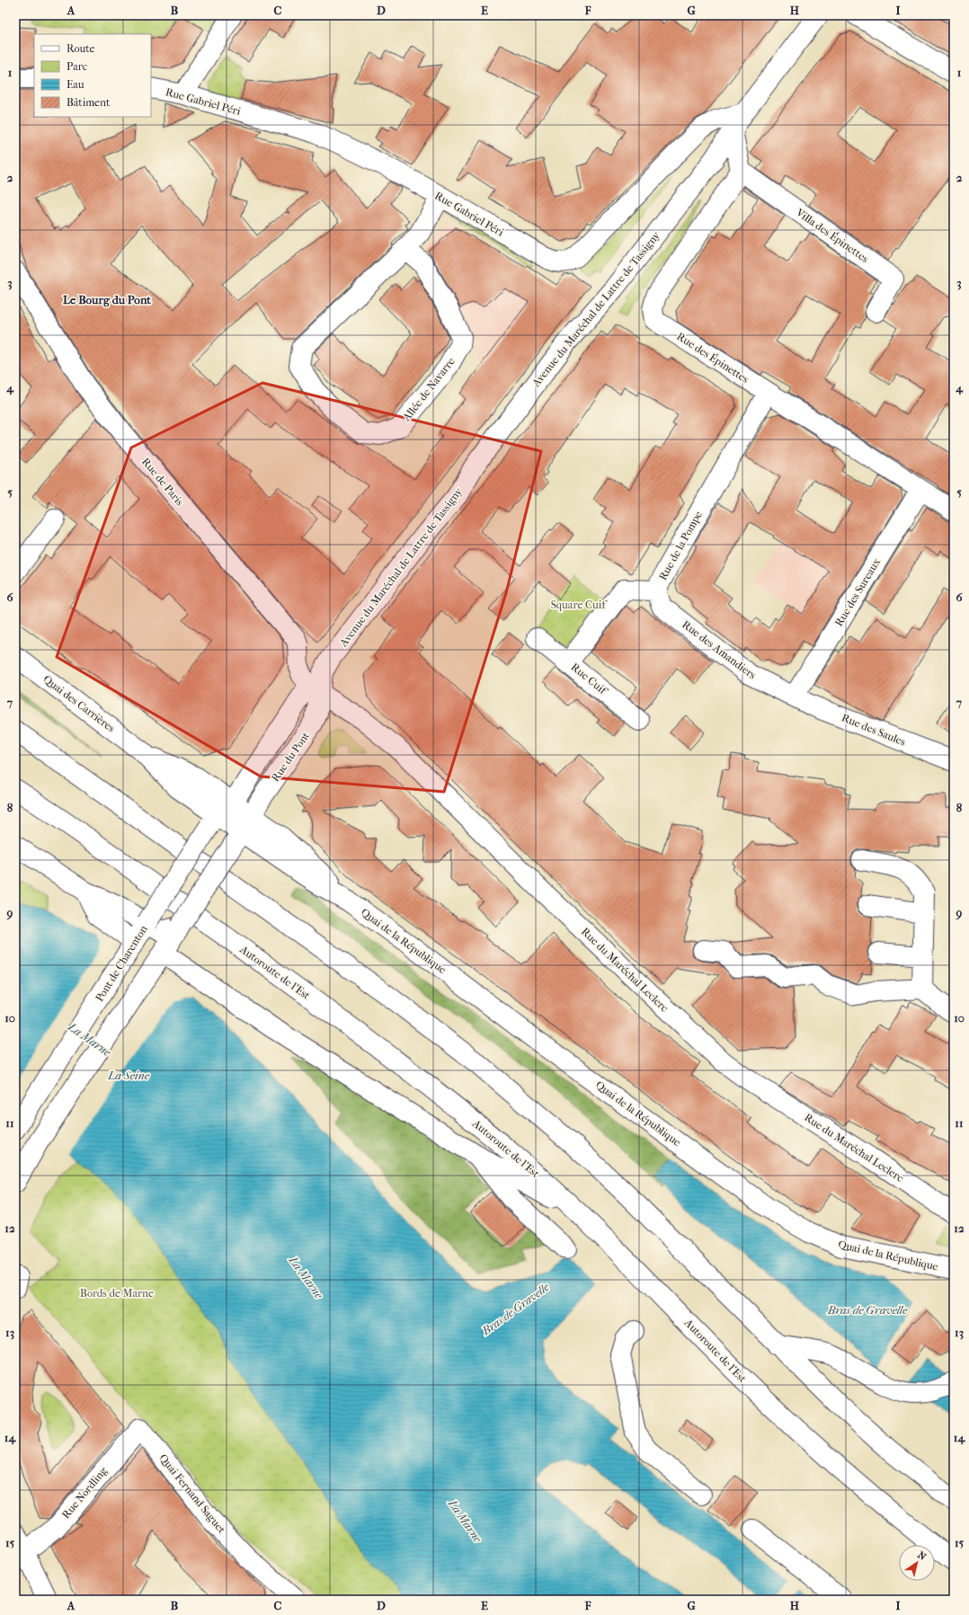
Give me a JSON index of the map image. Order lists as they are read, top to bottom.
{
  "streets": {
    "main road": [
      "Rue Gabriel Péri",
      "Villa des Épinettes",
      "Avenue du Maréchal de Lattre de Tassigny",
      "Rue des Épinettes",
      "Allée de Navarre",
      "Rue de Paris",
      "Rue de la Pompe",
      "Rue des Sureaux",
      "Rue des Amandiers",
      "Rue Cuif",
      "Quai des Carrières",
      "Rue des Saules",
      "Rue du Pont",
      "Quai de la République",
      "Pont de Charenton",
      "Rue du Maréchal Leclerc",
      "Autoroute de l’Est",
      "Rue Nordling",
      "Quai Fernand Saguet"
    ]
  },
  "crossings": [
    ["Rue Gabriel Péri", "Avenue du Maréchal de Lattre de Tassigny"],
    ["Rue Gabriel Péri", "Allée de Navarre"],
    ["Villa des Épinettes", "Rue des Épinettes"],
    ["Avenue du Maréchal de Lattre de Tassigny", "Rue de Paris"],
    ["Avenue du Maréchal de Lattre de Tassigny", "Rue du Pont"],
    ["Avenue du Maréchal de Lattre de Tassigny", "Rue du Maréchal Leclerc"],
    ["Rue des Épinettes", "Rue de la Pompe"],
    ["Rue des Épinettes", "Rue des Sureaux"],
    ["Rue de Paris", "Rue du Pont"],
    ["Rue de Paris", "Rue du Maréchal Leclerc"],
    ["Rue de la Pompe", "Rue des Amandiers"],
    ["Rue de la Pompe", "Rue Cuif"],
    ["Rue des Sureaux", "Rue des Amandiers"],
    ["Rue des Sureaux", "Rue des Saules"],
    ["Rue des Amandiers", "Rue des Saules"],
    ["Quai des Carrières", "Rue du Pont"],
    ["Quai des Carrières", "Quai de la République"],
    ["Quai des Carrières", "Pont de Charenton"],
    ["Rue du Pont", "Quai de la République"],
    ["Rue du Pont", "Pont de Charenton"],
    ["Rue du Pont", "Rue du Maréchal Leclerc"],
    ["Quai de la République", "Pont de Charenton"],
    ["Rue Nordling", "Quai Fernand Saguet"]
  ],
  "districts": ["Le Bourg du Pont"],
  "water": ["La Marne", "La Seine", "Bras de Gravelle"],
  "parks": ["Square Cuif", "Bords de Marne"],
  "legend": [
    "Route",
    "Parc",
    "Eau",
    "Bâtiment"
  ],
  "north": "top right",
  "grid": {
    "columns": [
      "A",
      "B",
      "C",
      "D",
      "E",
      "F",
      "G",
      "H",
      "I"
    ],
    "rows": [
      "1",
      "2",
      "3",
      "4",
      "5",
      "6",
      "7",
      "8",
      "9",
      "10",
      "11",
      "12",
      "13",
      "14",
      "15"
    ]
  }
}
